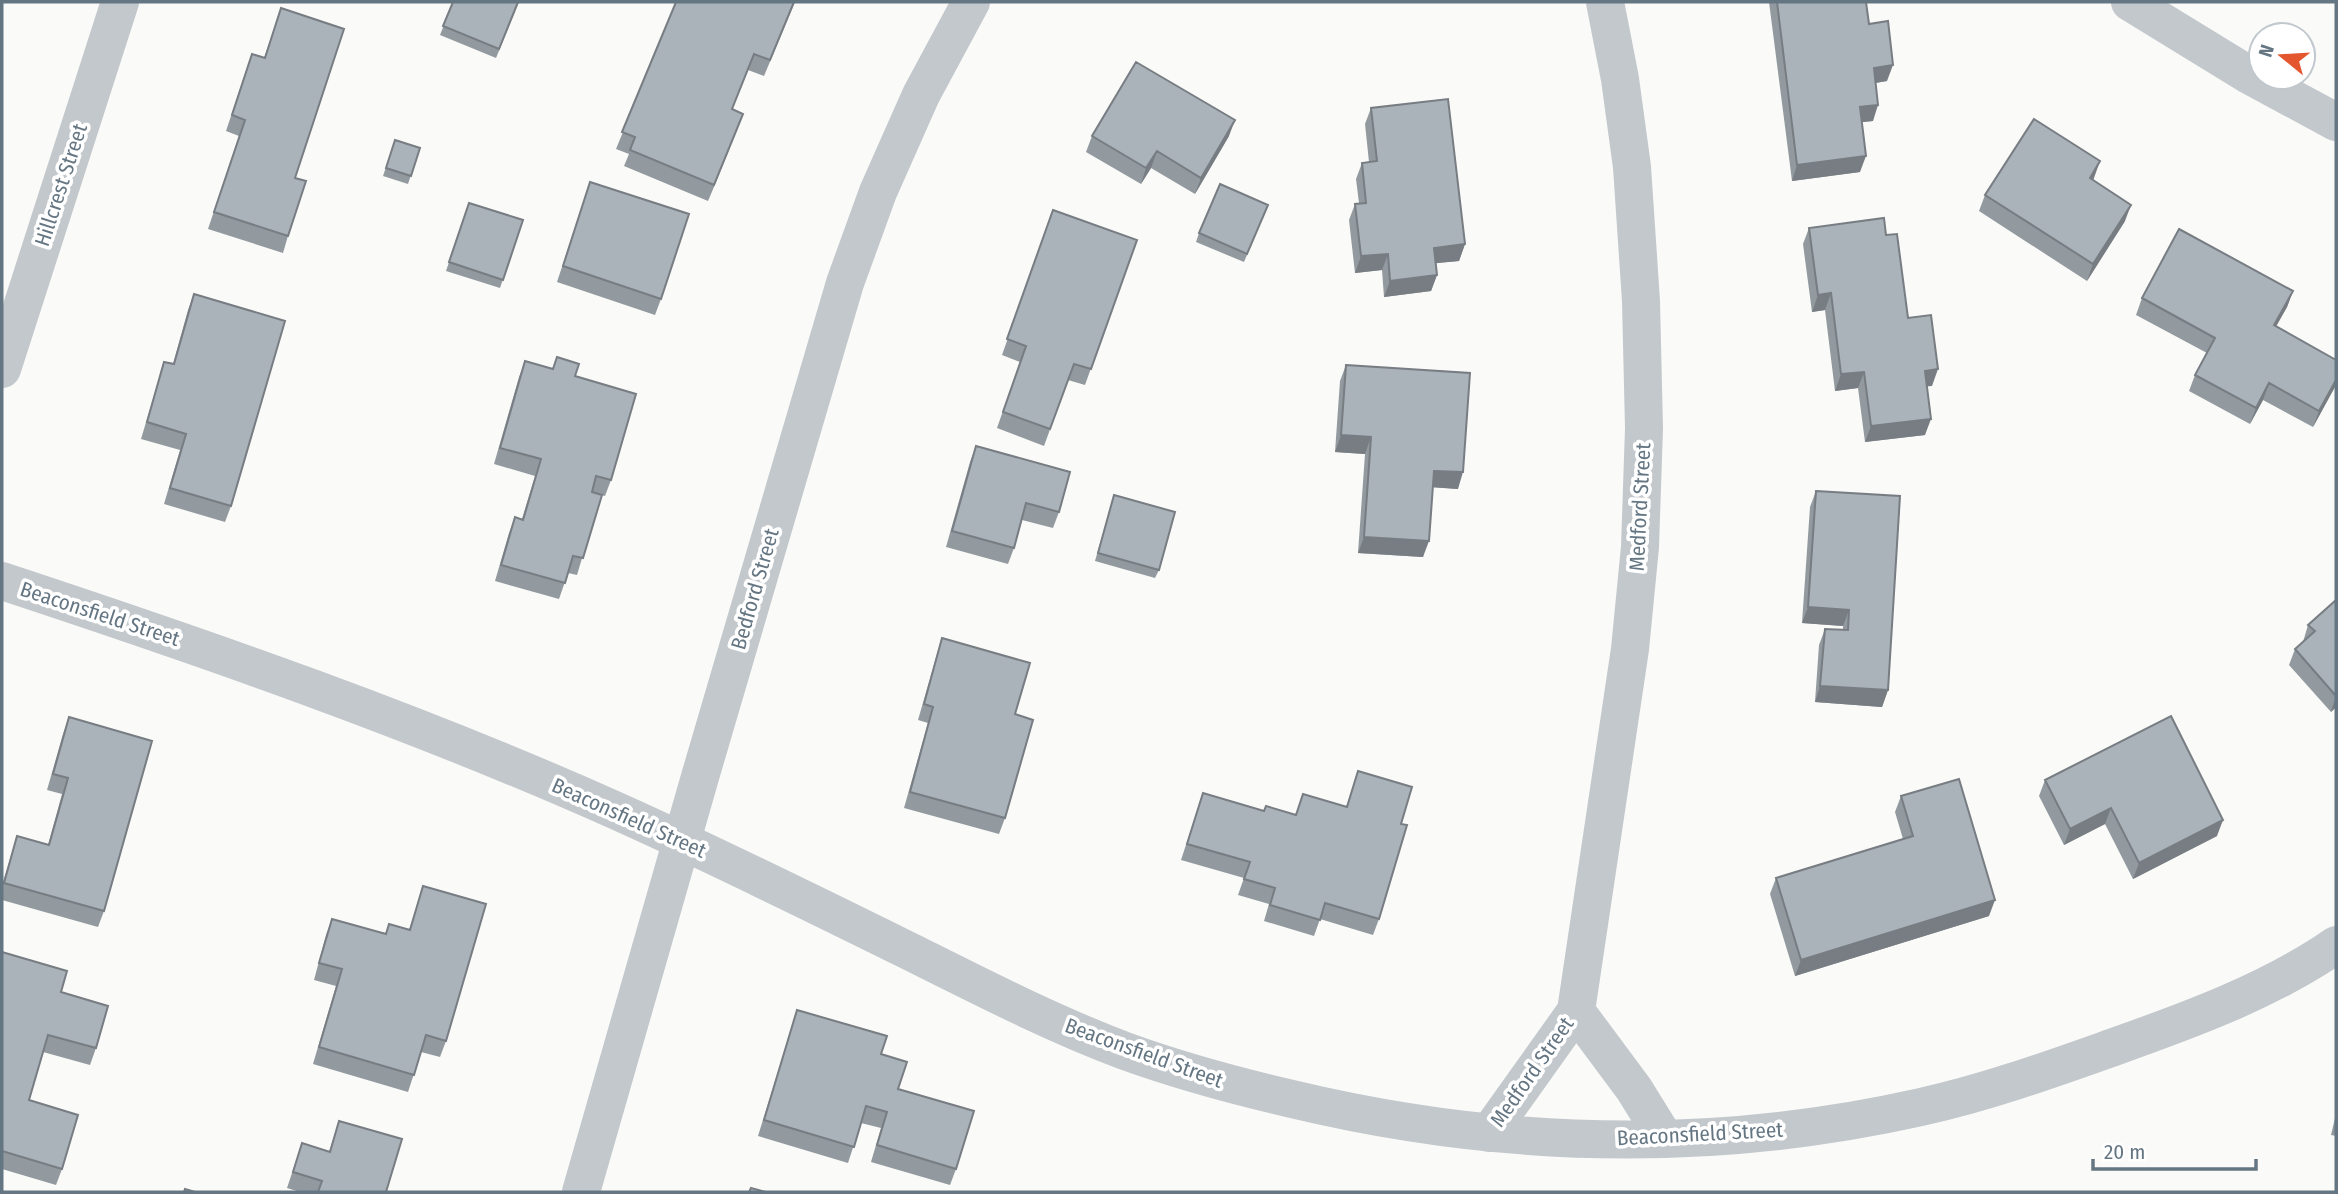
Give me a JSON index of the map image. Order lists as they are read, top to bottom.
{
  "streets": {
    "street": [
      "Hillcrest Street",
      "Medford Street",
      "Bedford Street",
      "Beaconsfield Street"
    ]
  },
  "crossings": [
    ["Medford Street", "Beaconsfield Street"],
    ["Bedford Street", "Beaconsfield Street"]
  ],
  "scale_bar": "20 m",
  "north": "left"
}
